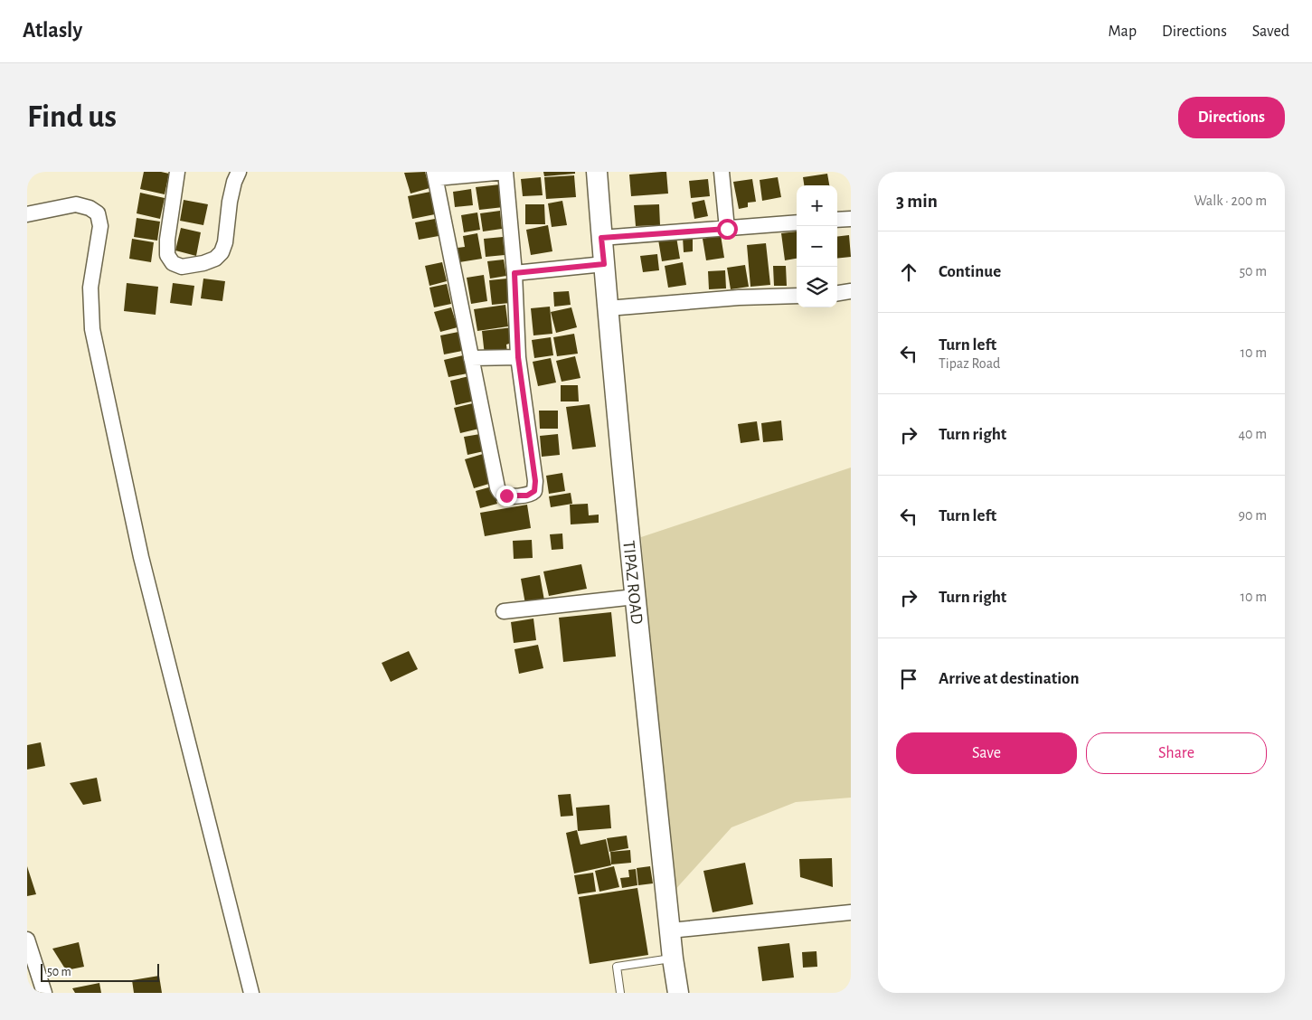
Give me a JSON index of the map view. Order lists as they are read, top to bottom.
{
  "streets": {
    "street": ["TIPAZ ROAD"]
  },
  "scale_bar": "50 m",
  "page": {
    "header": "Atlasly",
    "nav": ["Map", "Directions", "Saved"],
    "buttons": [
      "Directions",
      ["Save", "Share"]
    ],
    "title": "Find us",
    "heading": ["3 min", "Walk · 200 m"],
    "map_buttons": ["+", "−"],
    "list": [
      ["Continue", "50 m"],
      ["Turn left", "Tipaz Road", "10 m"],
      ["Turn right", "40 m"],
      ["Turn left", "90 m"],
      ["Turn right", "10 m"],
      "Arrive at destination"
    ],
    "scale": "50 m"
  }
}
